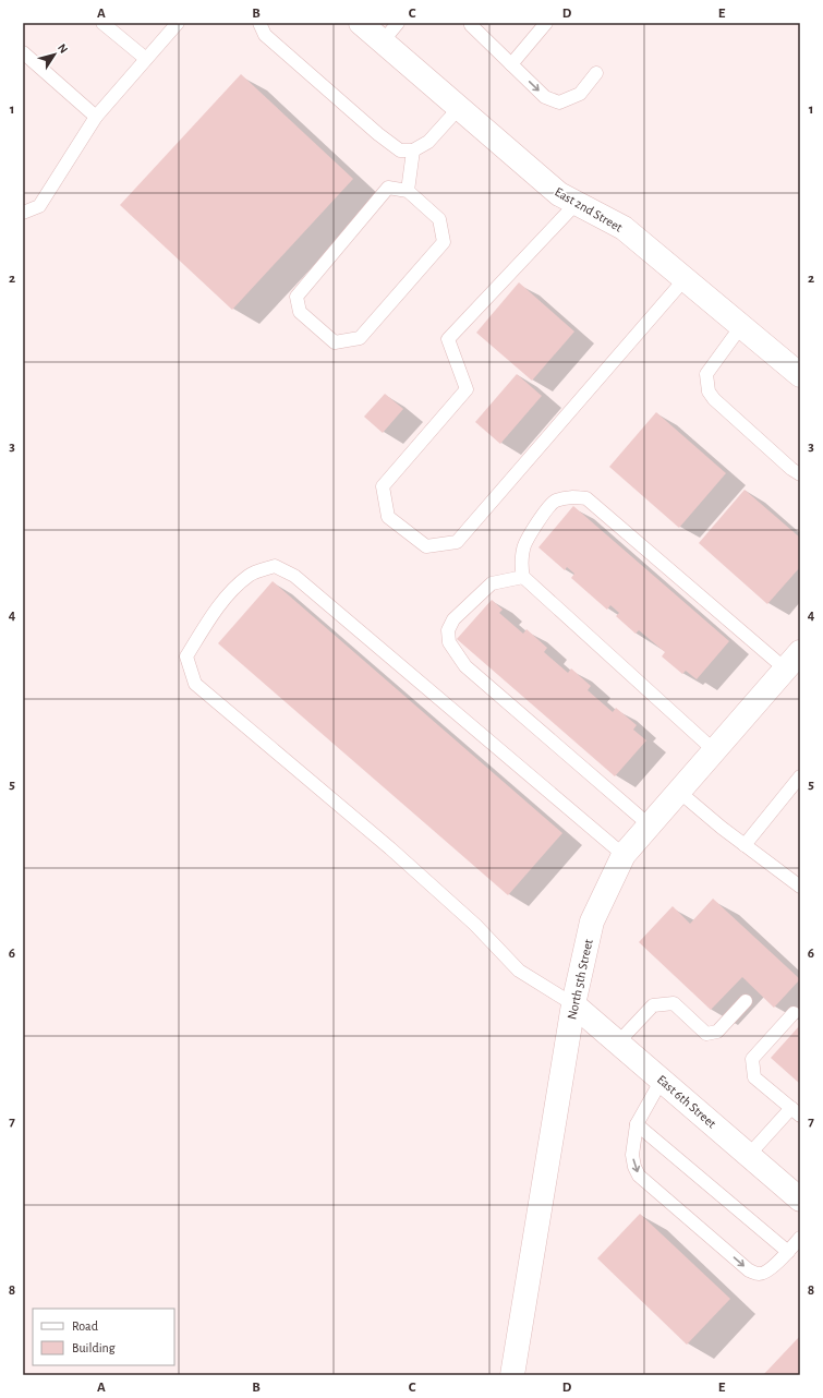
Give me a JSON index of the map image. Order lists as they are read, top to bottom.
{
  "streets": {
    "street": ["East 2nd Street", "North 5th Street", "East 6th Street"]
  },
  "crossings": [
    ["North 5th Street", "East 6th Street"]
  ],
  "legend": ["Road", "Building"],
  "north": "top right",
  "grid": {
    "columns": [
      "A",
      "B",
      "C",
      "D",
      "E"
    ],
    "rows": [
      "1",
      "2",
      "3",
      "4",
      "5",
      "6",
      "7",
      "8"
    ]
  }
}
